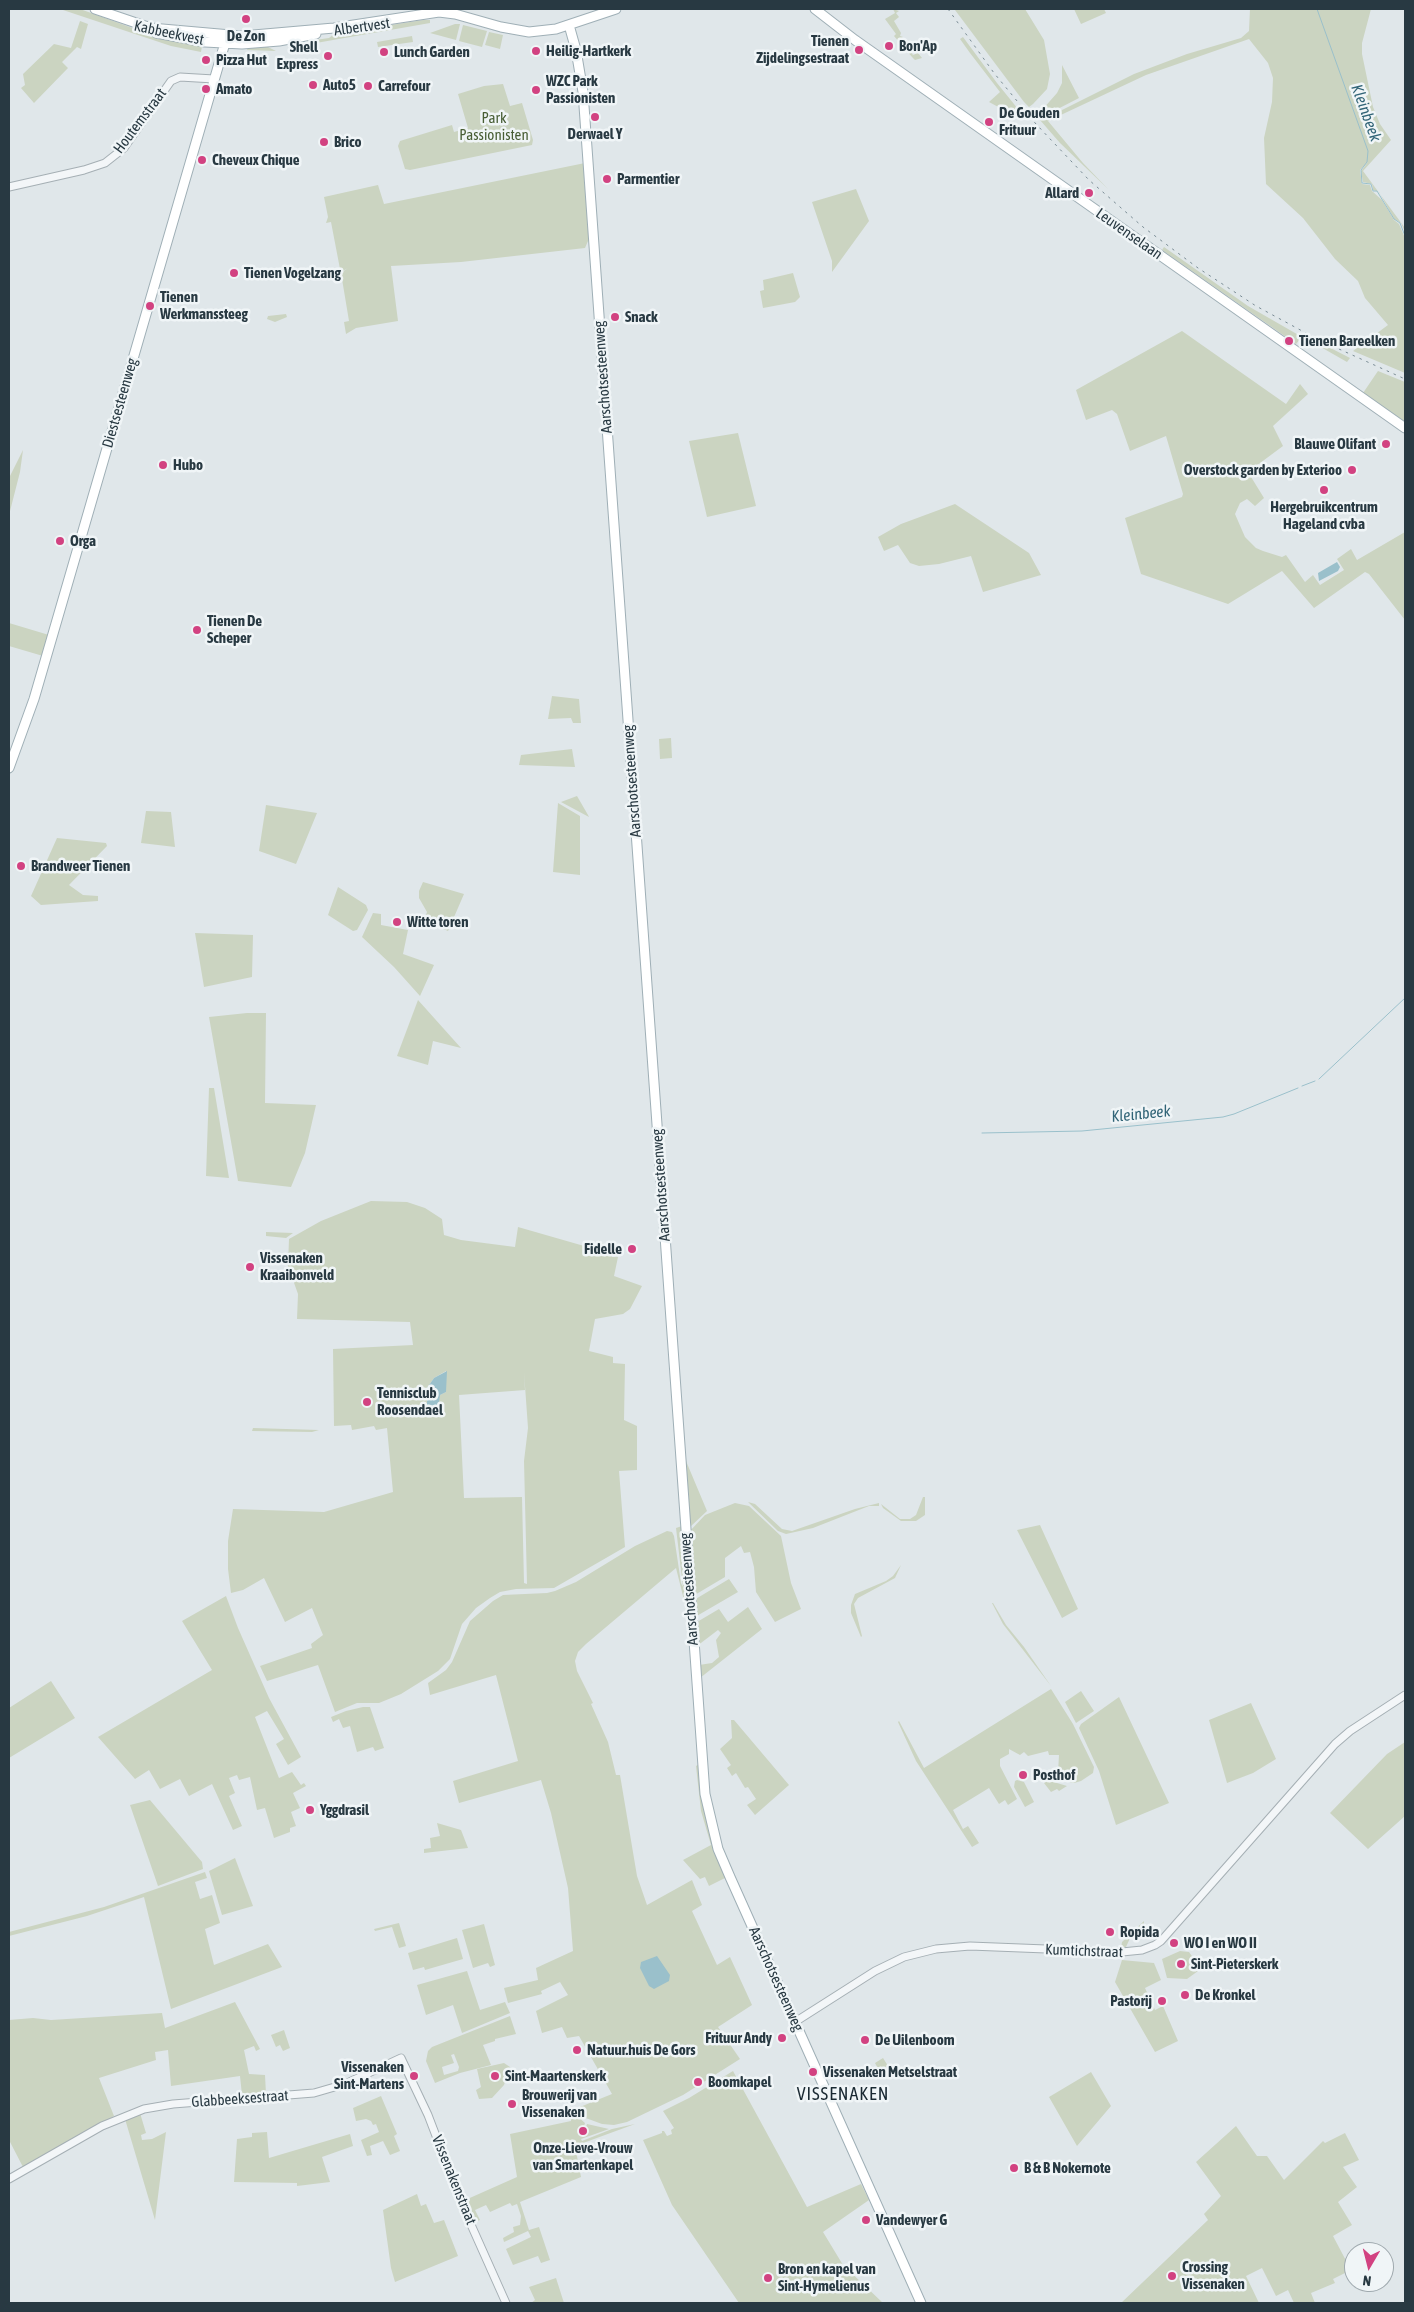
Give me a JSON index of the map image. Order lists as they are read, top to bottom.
{
  "streets": {
    "main road": [
      "Albertvest",
      "Kabbeekvest",
      "Leuvenselaan",
      "Aarschotsesteenweg",
      "Diestsesteenweg"
    ],
    "street": [
      "Houtemstraat",
      "Kumtichstraat",
      "Glabbeeksestraat",
      "Vissenakenstraat"
    ]
  },
  "crossings": [
    ["Albertvest", "Kabbeekvest"],
    ["Albertvest", "Diestsesteenweg"],
    ["Kabbeekvest", "Diestsesteenweg"],
    ["Houtemstraat", "Diestsesteenweg"],
    ["Aarschotsesteenweg", "Kumtichstraat"],
    ["Glabbeeksestraat", "Vissenakenstraat"]
  ],
  "districts": ["VISSENAKEN"],
  "water": ["Kleinbeek"],
  "parks": ["Park Passionisten"],
  "places": [
    "De Zon",
    "Bon'Ap",
    "Tienen Zijdelingsestraat",
    "Heilig-Hartkerk",
    "Lunch Garden",
    "Shell Express",
    "Pizza Hut",
    "Auto5",
    "Carrefour",
    "Amato",
    "WZC Park Passionisten",
    "Derwael Y",
    "De Gouden Frituur",
    "Brico",
    "Cheveux Chique",
    "Parmentier",
    "Allard",
    "Tienen Vogelzang",
    "Tienen Werkmanssteeg",
    "Snack",
    "Tienen Bareelken",
    "Blauwe Olifant",
    "Hubo",
    "Overstock garden by Exterioo",
    "Hergebruikcentrum Hageland cvba",
    "Orga",
    "Tienen De Scheper",
    "Brandweer Tienen",
    "Witte toren",
    "Fidelle",
    "Vissenaken Kraaibonveld",
    "Tennisclub Roosendael",
    "Posthof",
    "Yggdrasil",
    "Ropida",
    "WO I en WO II",
    "Sint-Pieterskerk",
    "De Kronkel",
    "Pastorij",
    "Frituur Andy",
    "De Uilenboom",
    "Natuur.huis De Gors",
    "Vissenaken Metselstraat",
    "Vissenaken Sint-Martens",
    "Sint-Maartenskerk",
    "Boomkapel",
    "Brouwerij van Vissenaken",
    "Onze-Lieve-Vrouw van Smartenkapel",
    "B & B Nokernote",
    "Vandewyer G",
    "Crossing Vissenaken",
    "Bron en kapel van Sint-Hymelienus"
  ],
  "north": "bottom"
}
